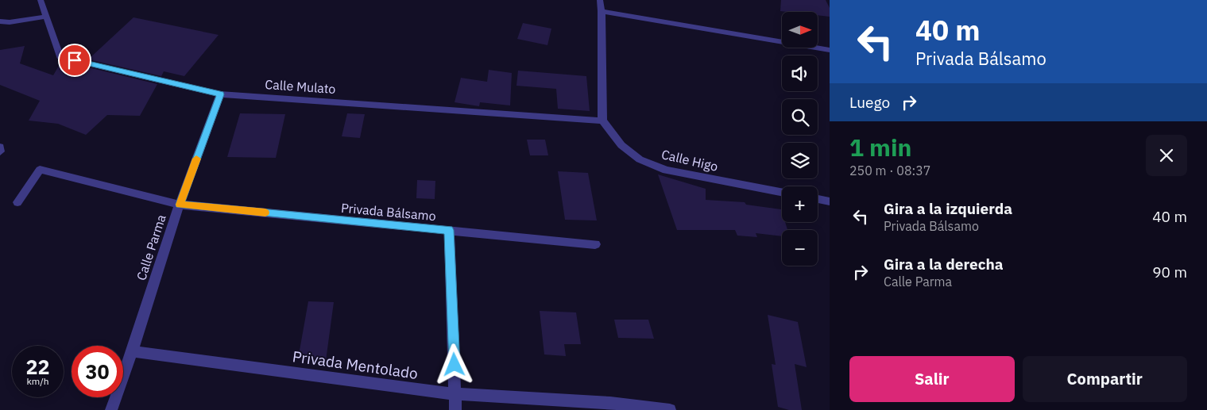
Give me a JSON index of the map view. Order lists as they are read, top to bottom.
{
  "streets": {
    "street": [
      "Calle Mulato",
      "Calle Higo",
      "Privada Bálsamo",
      "Calle Parma",
      "Privada Mentolado"
    ]
  },
  "crossings": [
    ["Calle Mulato", "Calle Higo"],
    ["Calle Mulato", "Calle Parma"],
    ["Privada Bálsamo", "Calle Parma"],
    ["Calle Parma", "Privada Mentolado"]
  ],
  "north": "right",
  "page": {
    "turn": ["40 m", "Privada Bálsamo"],
    "map_buttons": ["+", "−"],
    "then": "Luego",
    "heading": ["1 min", "250 m · 08:37"],
    "list": [
      {
        "name": "Gira a la izquierda",
        "note": "Privada Bálsamo",
        "value": "40 m"
      },
      {
        "name": "Gira a la derecha",
        "note": "Calle Parma",
        "value": "90 m"
      }
    ],
    "speed": "22 km/h",
    "limit": "30",
    "buttons": ["Salir", "Compartir"]
  }
}
